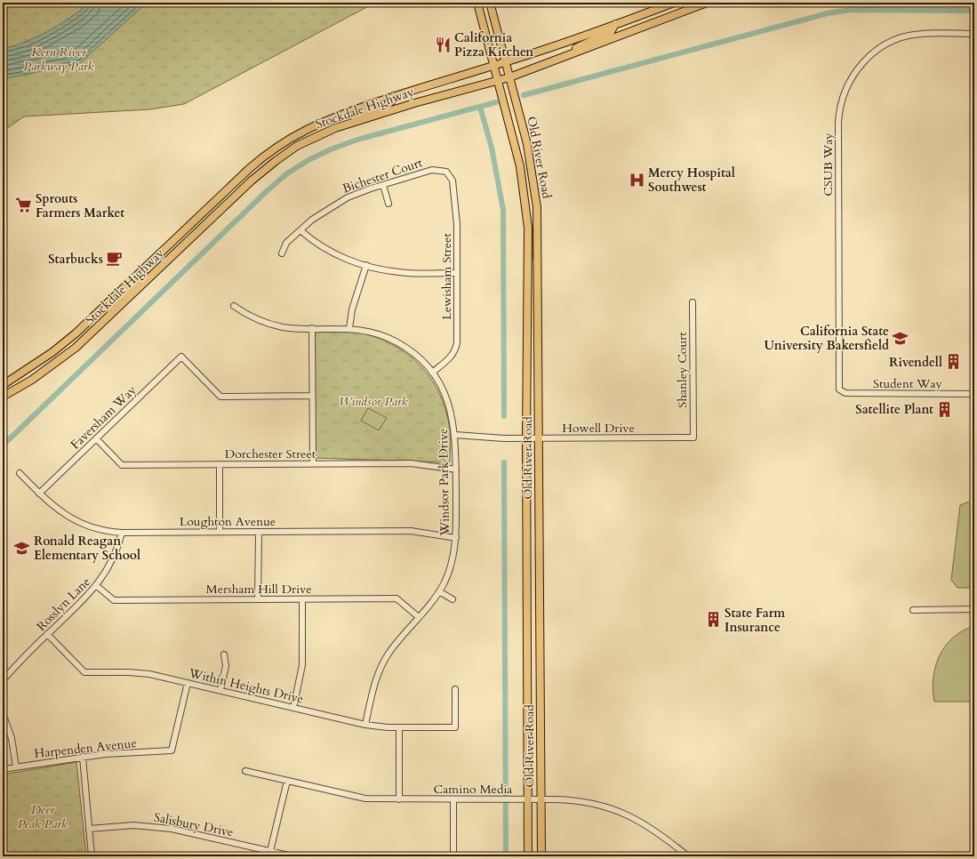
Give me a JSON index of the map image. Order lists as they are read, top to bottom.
{
  "streets": {
    "main road": ["Stockdale Highway", "Old River Road"],
    "street": [
      "CSUB Way",
      "Bichester Court",
      "Lewisham Street",
      "Shanley Court",
      "Student Way",
      "Faversham Way",
      "Howell Drive",
      "Dorchester Street",
      "Windsor Park Drive",
      "Loughton Avenue",
      "Mersham Hill Drive",
      "Rosslyn Lane",
      "Within Heights Drive",
      "Harpenden Avenue",
      "Camino Media",
      "Salisbury Drive"
    ]
  },
  "crossings": [
    ["Stockdale Highway", "Old River Road"],
    ["Old River Road", "Howell Drive"],
    ["Old River Road", "Camino Media"],
    ["CSUB Way", "Student Way"],
    ["Bichester Court", "Lewisham Street"],
    ["Lewisham Street", "Windsor Park Drive"],
    ["Shanley Court", "Howell Drive"],
    ["Faversham Way", "Dorchester Street"],
    ["Faversham Way", "Loughton Avenue"],
    ["Howell Drive", "Windsor Park Drive"],
    ["Dorchester Street", "Windsor Park Drive"],
    ["Windsor Park Drive", "Loughton Avenue"],
    ["Windsor Park Drive", "Mersham Hill Drive"],
    ["Windsor Park Drive", "Within Heights Drive"],
    ["Loughton Avenue", "Rosslyn Lane"],
    ["Mersham Hill Drive", "Rosslyn Lane"],
    ["Rosslyn Lane", "Within Heights Drive"],
    ["Within Heights Drive", "Harpenden Avenue"]
  ],
  "parks": ["Kern River Parkway Park", "Windsor Park", "Deer Peak Park"],
  "places": {
    "restaurant": ["California Pizza Kitchen"],
    "hospital": ["Mercy Hospital Southwest"],
    "supermarket": ["Sprouts Farmers Market"],
    "cafe": ["Starbucks"],
    "school or university": ["California State University Bakersfield", "Ronald Reagan Elementary School"],
    "building": ["Rivendell", "Satellite Plant", "State Farm Insurance"]
  }
}
